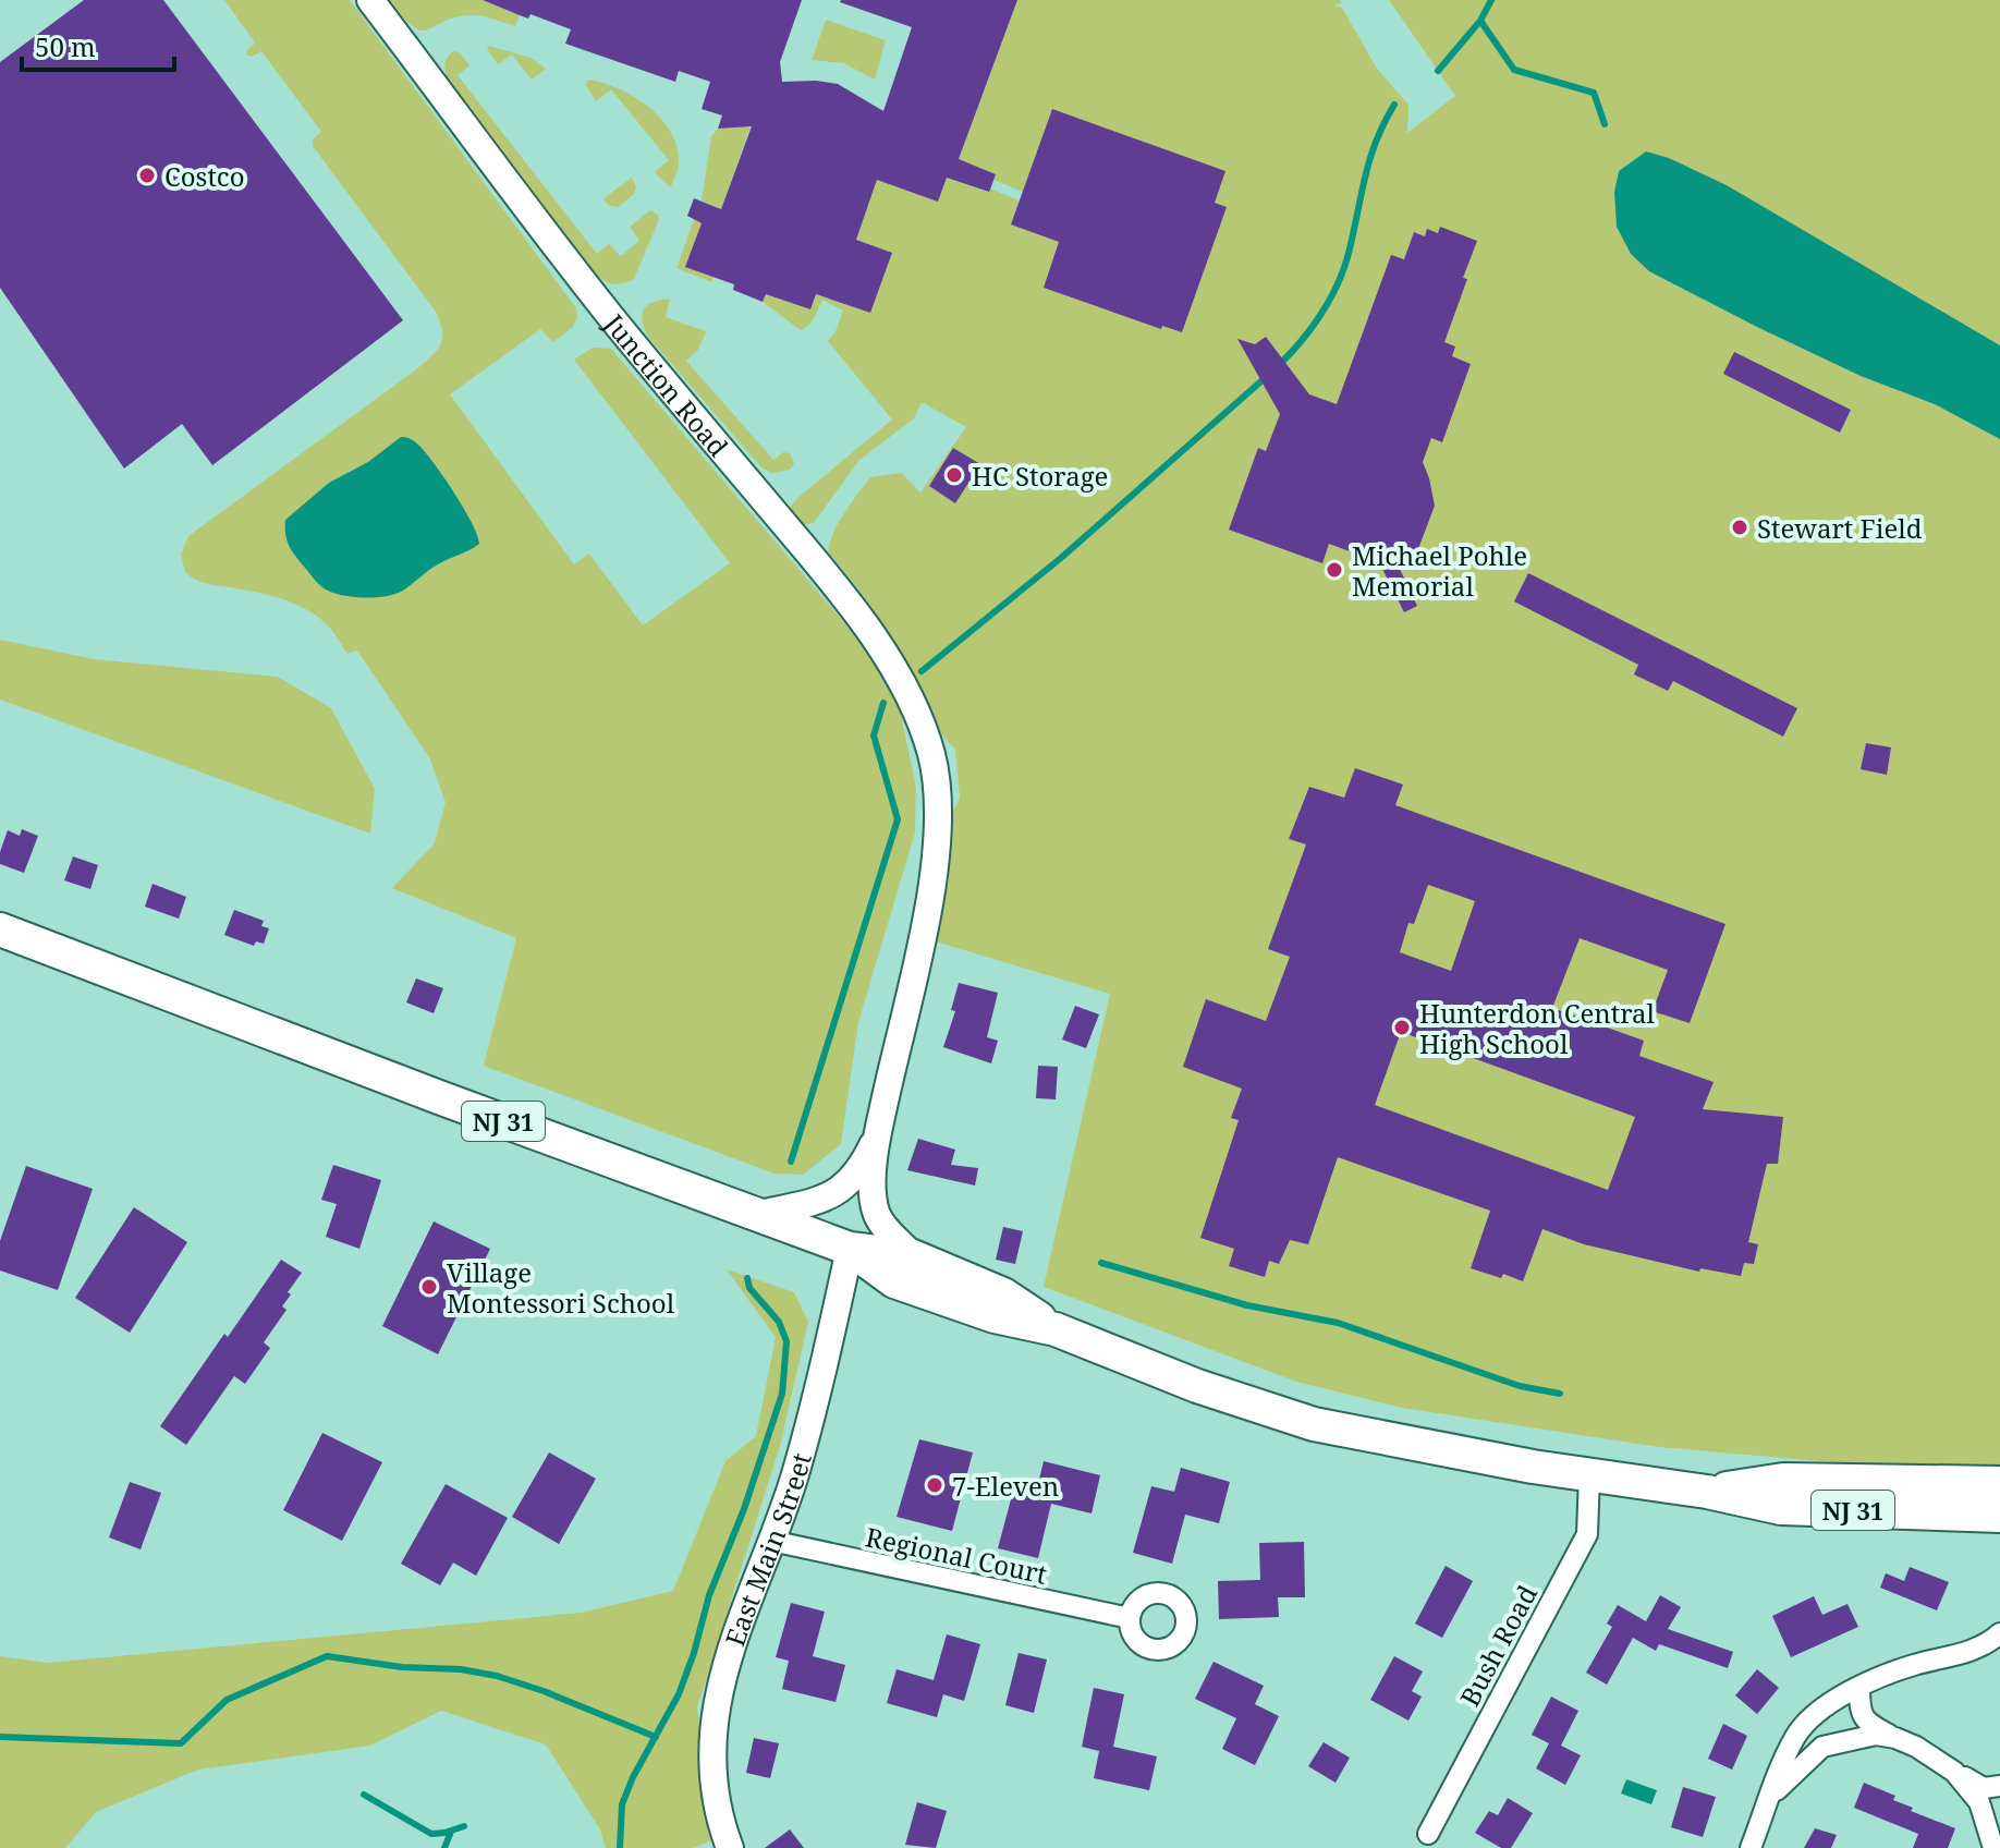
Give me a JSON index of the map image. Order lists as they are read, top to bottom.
{
  "streets": {
    "highway": ["NJ 31"],
    "street": [
      "Junction Road",
      "East Main Street",
      "Regional Court",
      "Bush Road"
    ]
  },
  "crossings": [
    ["NJ 31", "East Main Street"],
    ["NJ 31", "Bush Road"],
    ["East Main Street", "Regional Court"]
  ],
  "places": [
    "Costco",
    "HC Storage",
    "Stewart Field",
    "Michael Pohle Memorial",
    "Hunterdon Central High School",
    "Village Montessori School",
    "7-Eleven"
  ],
  "scale_bar": "50 m"
}
